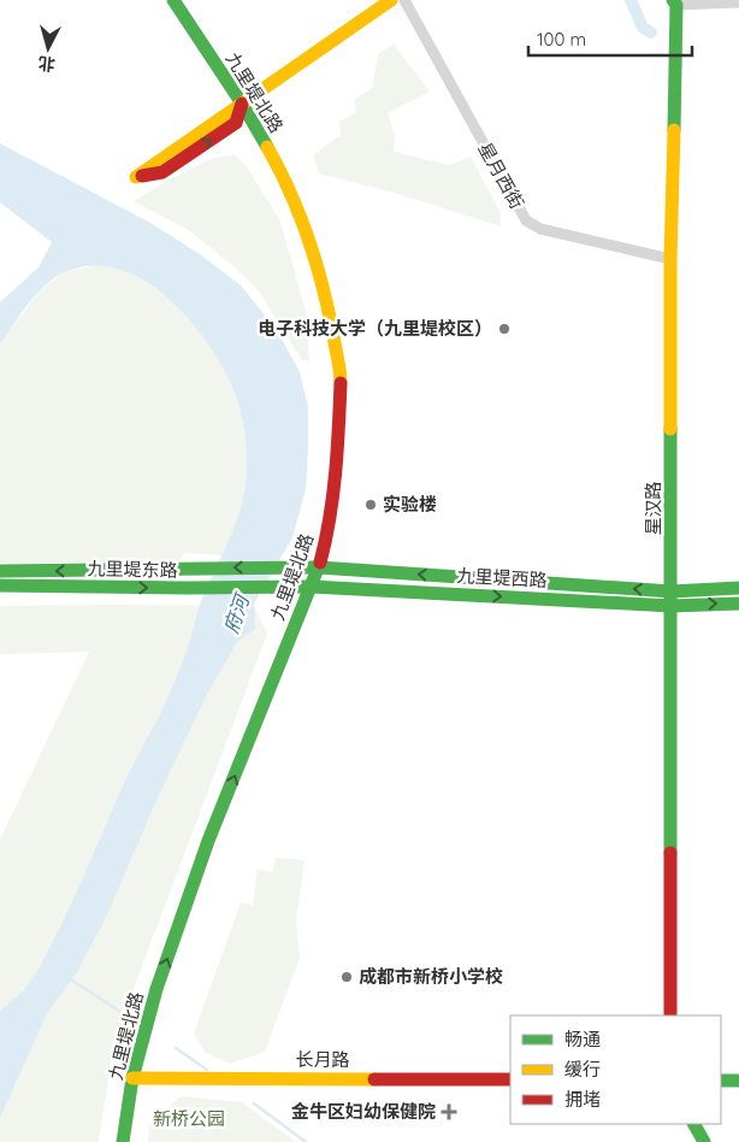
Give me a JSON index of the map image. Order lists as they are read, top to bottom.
{
  "streets": {
    "street": [
      "九里堤北路",
      "星月西街",
      "星汉路",
      "九里堤东路",
      "九里堤西路",
      "长月路"
    ]
  },
  "crossings": [
    ["九里堤北路", "九里堤西路"],
    ["九里堤北路", "长月路"],
    ["星月西街", "星汉路"],
    ["星汉路", "九里堤西路"],
    ["九里堤东路", "九里堤西路"]
  ],
  "one_way": ["九里堤北路"],
  "water": ["府河"],
  "parks": ["新桥公园"],
  "places": {
    "other": ["电子科技大学（九里堤校区）", "实验楼", "成都市新桥小学校"],
    "health": ["金牛区妇幼保健院"]
  },
  "legend": ["畅通", "缓行", "拥堵"],
  "scale_bar": "100 m",
  "north": "bottom"
}
